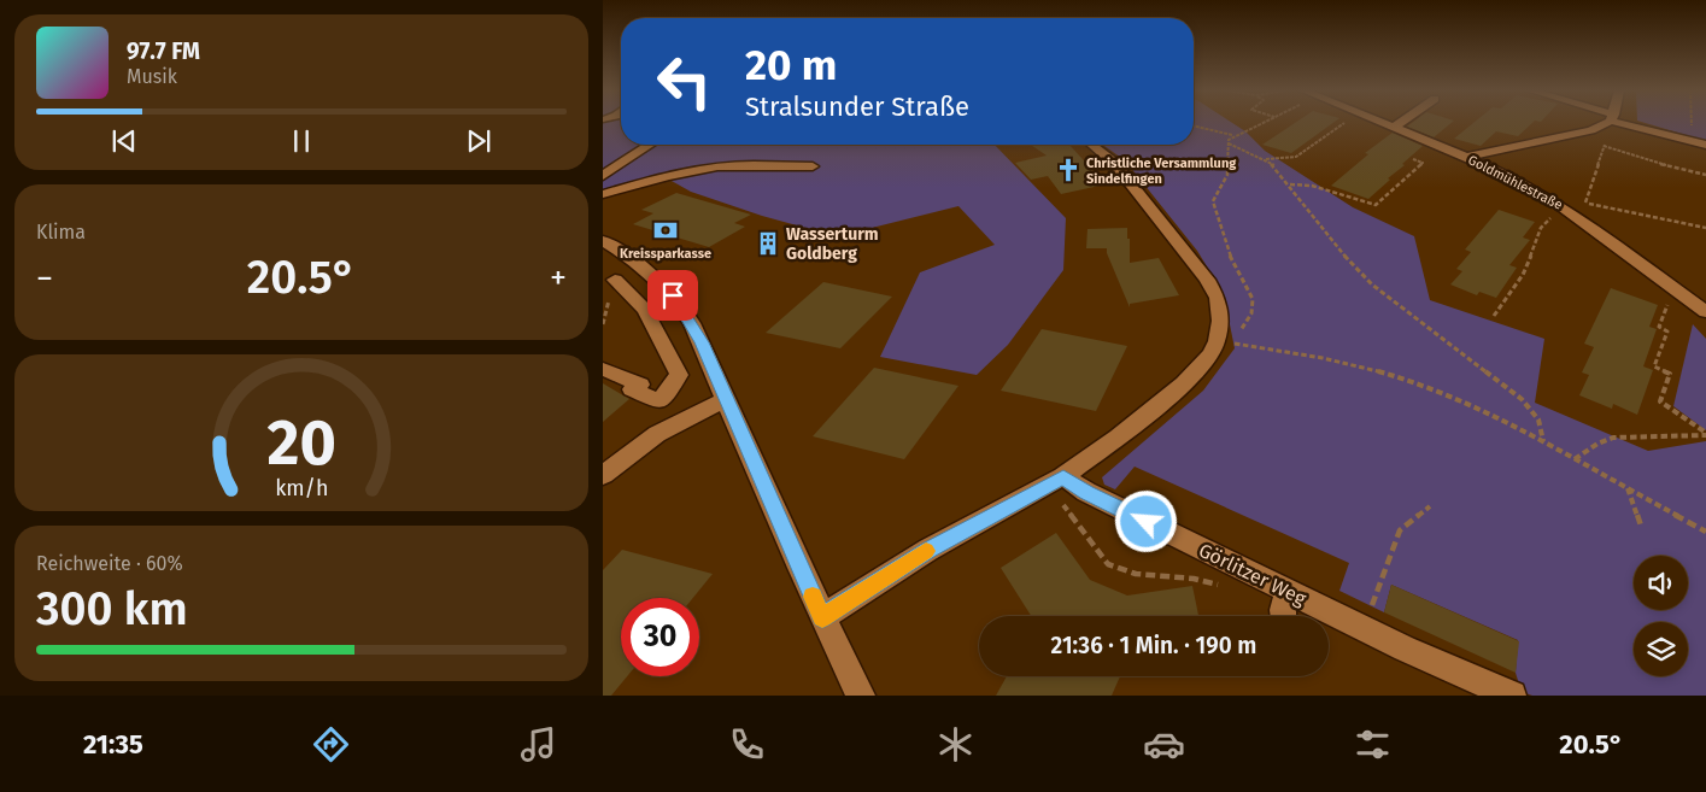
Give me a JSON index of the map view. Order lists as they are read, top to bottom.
{
  "streets": {
    "street": ["Goldmühlestraße", "Görlitzer Weg"]
  },
  "places": {
    "church": ["Christliche Versammlung Sindelfingen"],
    "bank": ["Kreissparkasse"],
    "building": ["Wasserturm Goldberg"]
  },
  "page": {
    "turn": ["20 m", "Stralsunder Straße"],
    "song": ["97.7 FM", "Musik"],
    "tile": [
      "Klima",
      ["Reichweite · 60%", "300 km"]
    ],
    "heat": ["−", "20.5°", "+"],
    "limit": "30",
    "trip": "21:36 · 1 Min. · 190 m",
    "tabs": ["21:35", "20.5°"],
    "gauge": ["20", "km/h"]
  }
}
